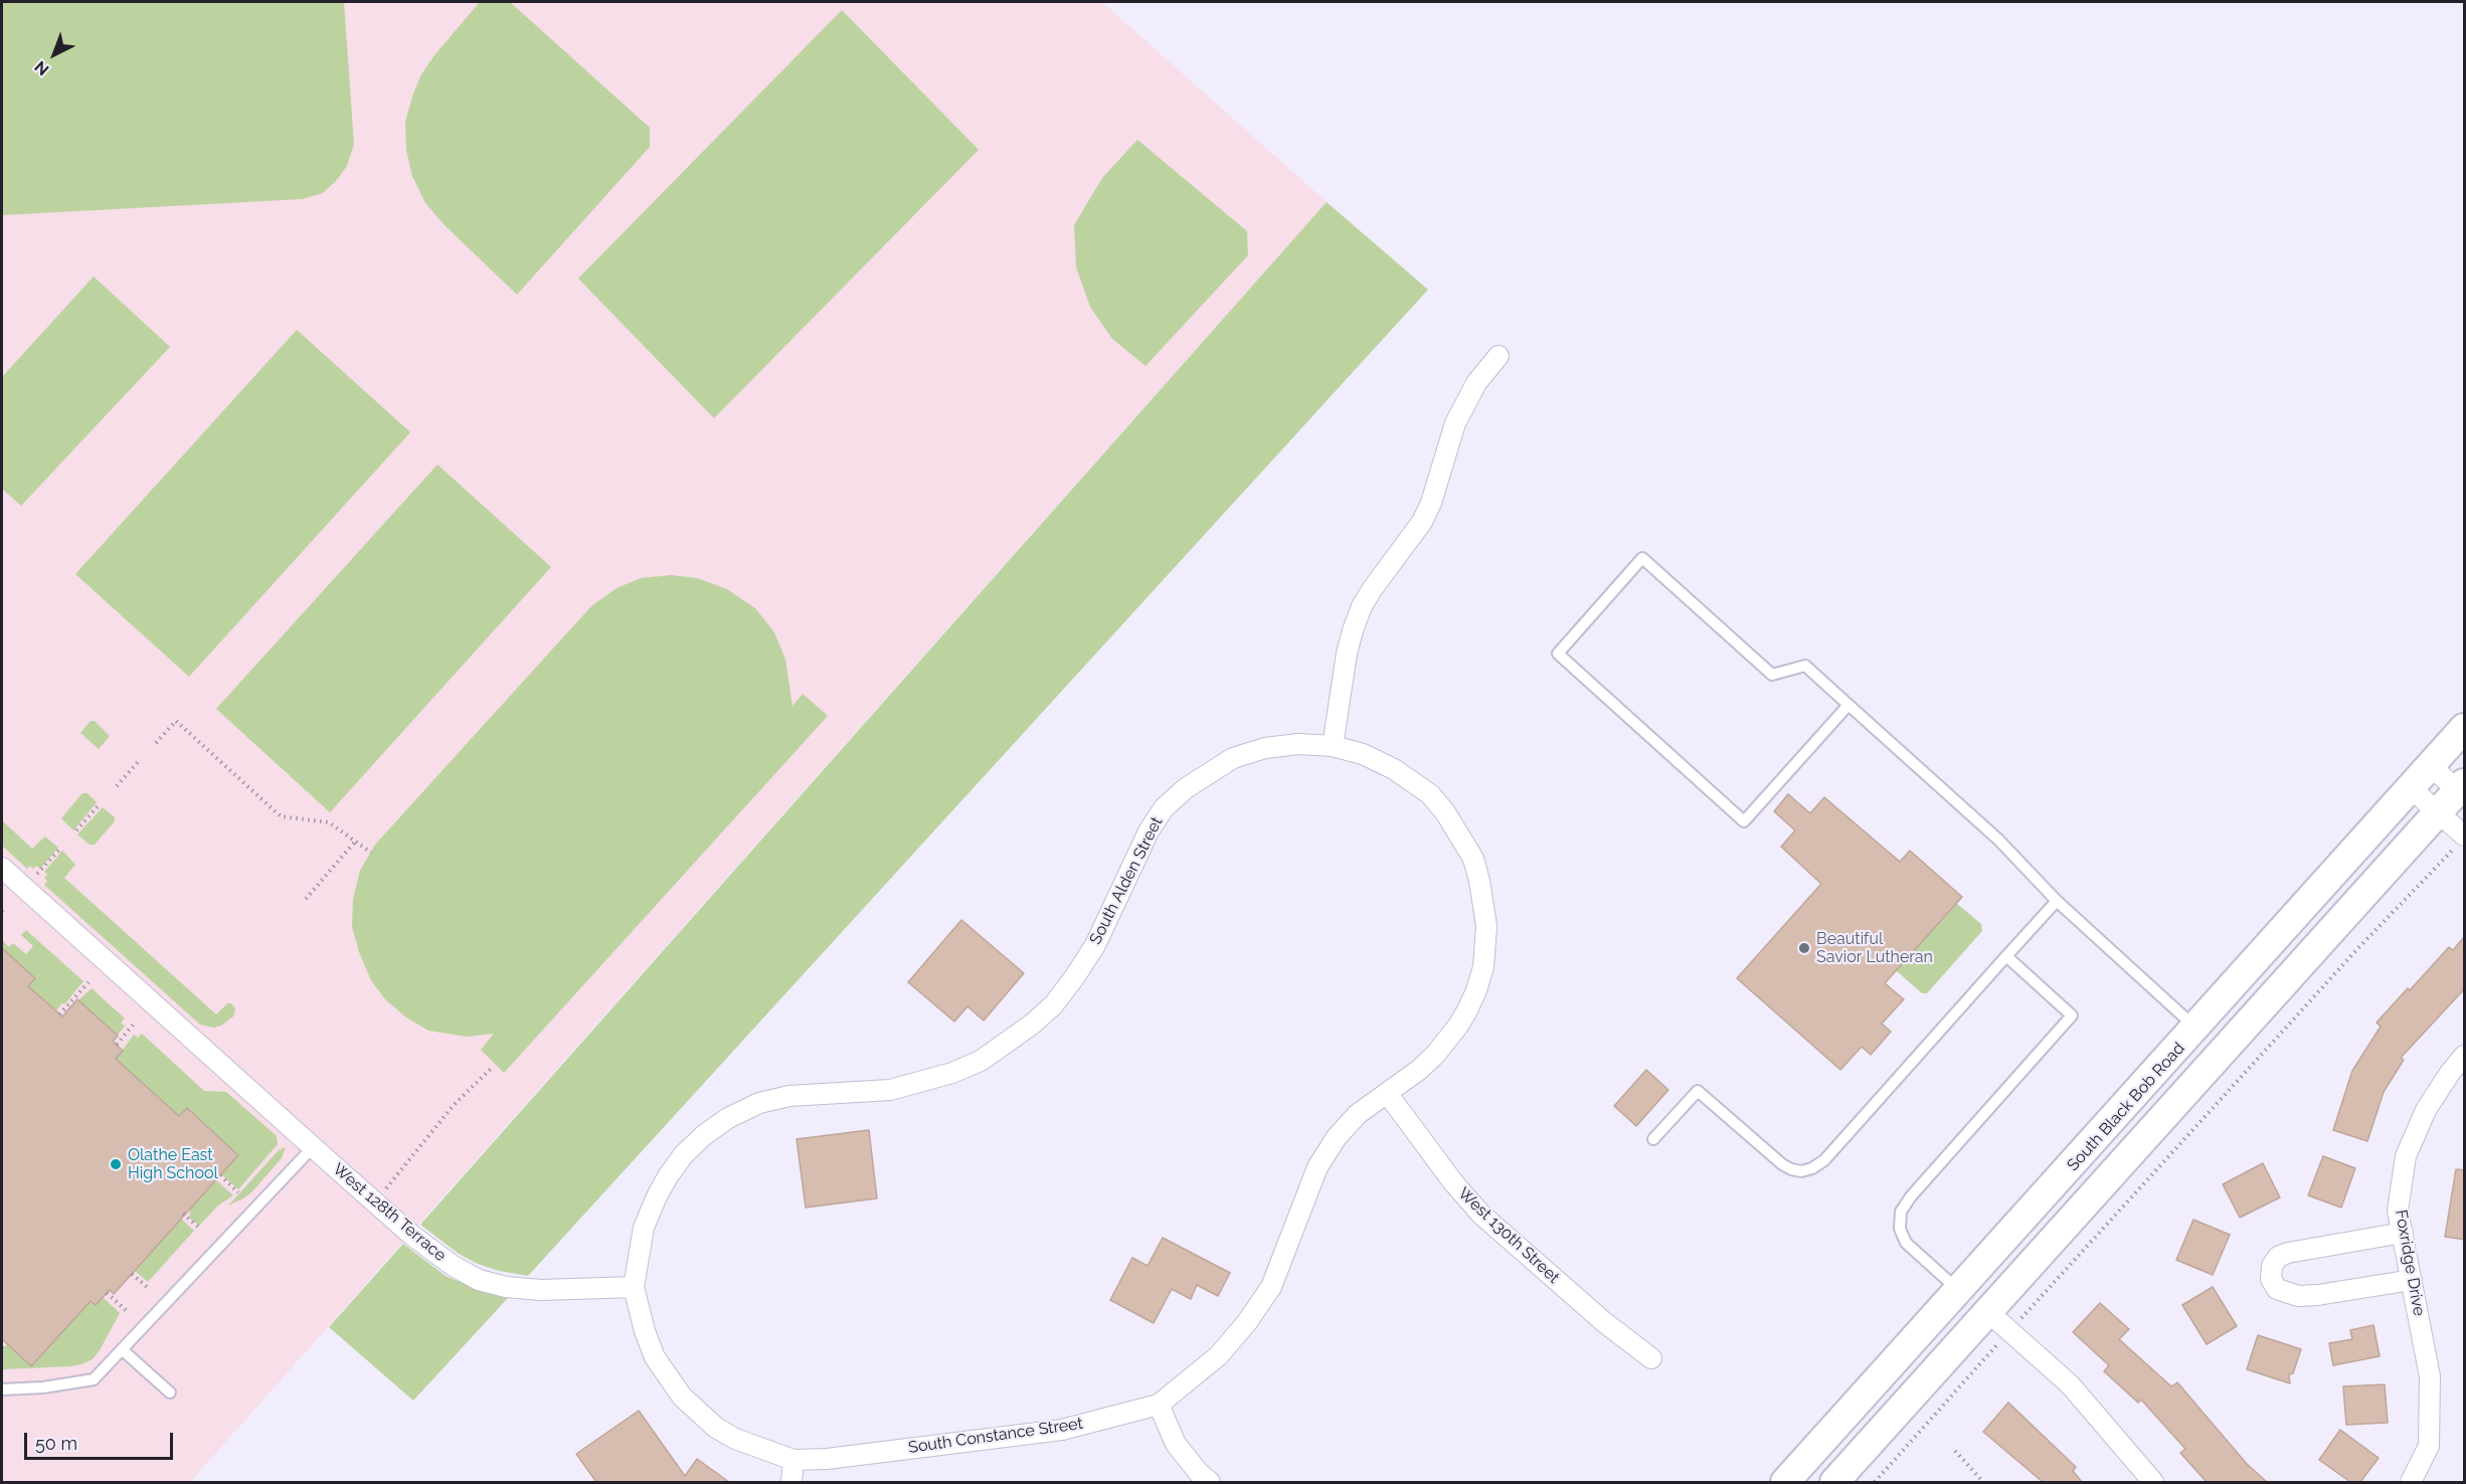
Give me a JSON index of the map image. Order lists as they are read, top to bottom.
{
  "streets": {
    "main road": ["South Black Bob Road"],
    "street": [
      "South Alden Street",
      "West 128th Terrace",
      "West 130th Street",
      "Foxridge Drive",
      "South Constance Street"
    ]
  },
  "crossings": [
    ["South Alden Street", "West 128th Terrace"],
    ["South Alden Street", "South Constance Street"],
    ["West 130th Street", "South Constance Street"]
  ],
  "places": ["Beautiful Savior Lutheran", "Olathe East High School"],
  "scale_bar": "50 m",
  "north": "bottom left"
}
